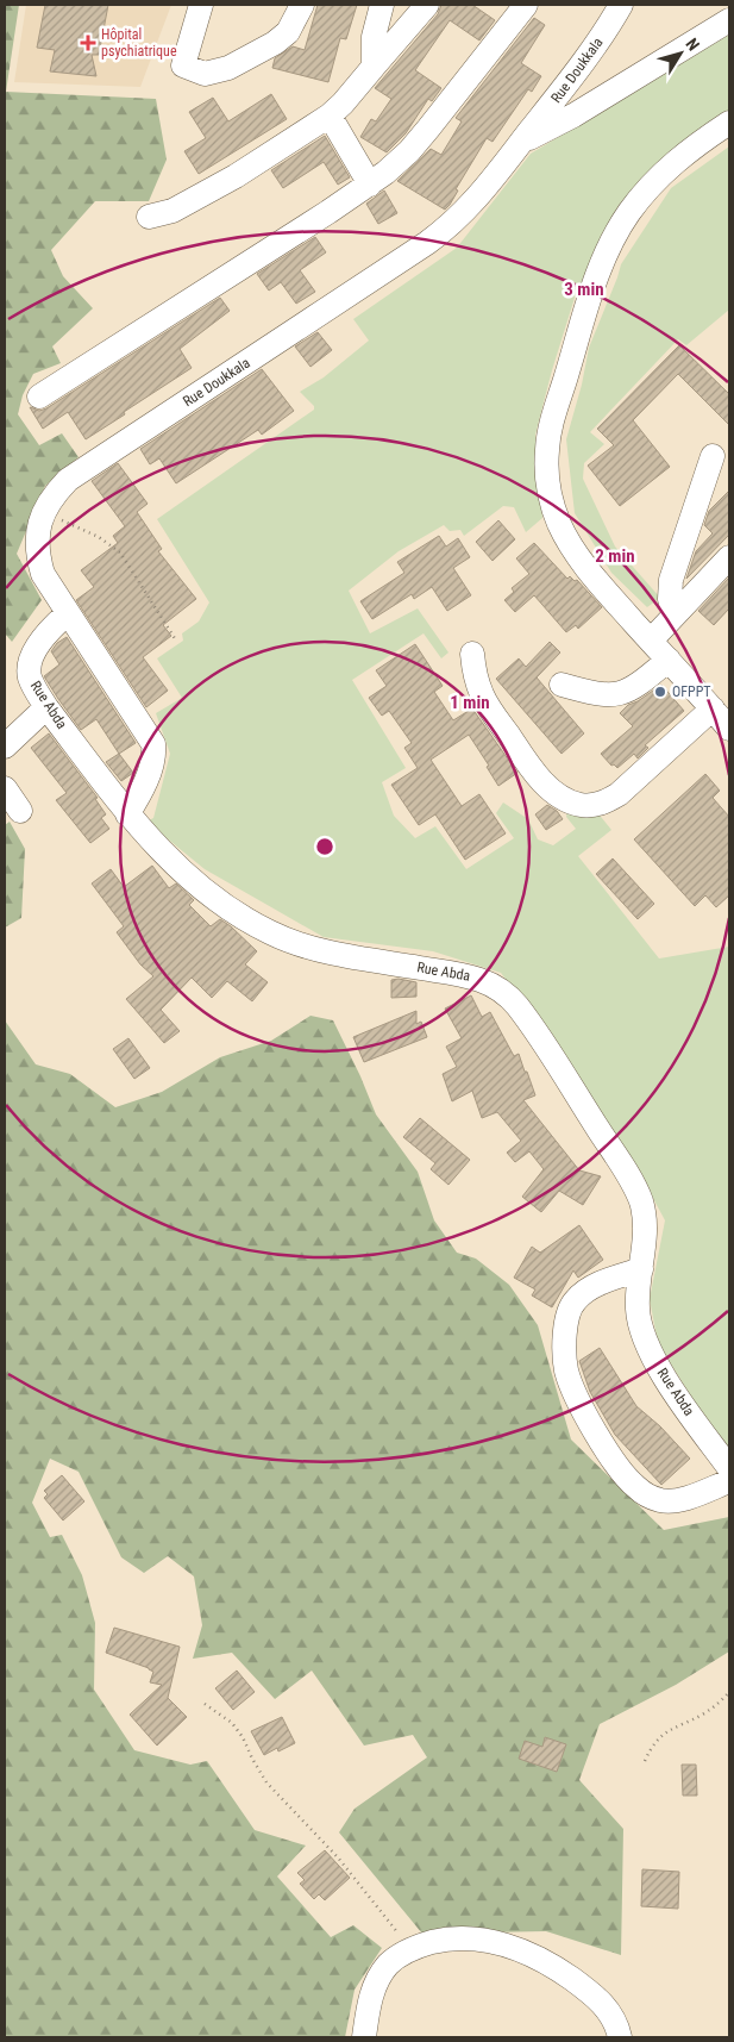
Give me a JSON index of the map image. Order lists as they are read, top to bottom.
{
  "streets": {
    "street": ["Rue Doukkala", "Rue Abda"]
  },
  "crossings": [
    ["Rue Doukkala", "Rue Abda"]
  ],
  "places": {
    "health": ["Hôpital psychiatrique"],
    "other": ["OFPPT"]
  },
  "north": "top right",
  "rings": ["3 min", "2 min", "1 min"]
}
